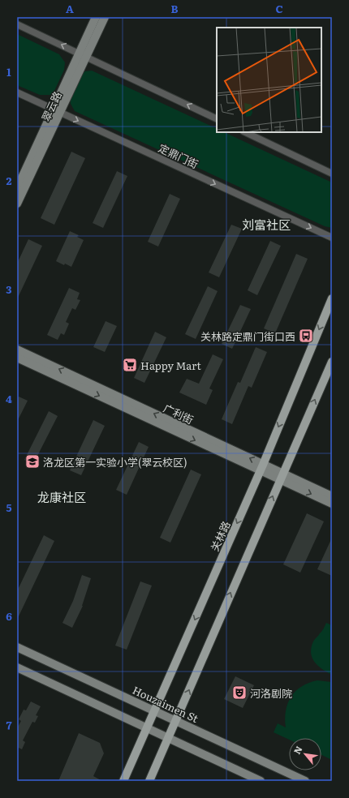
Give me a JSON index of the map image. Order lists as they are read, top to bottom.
{
  "streets": {
    "main road": ["关林路"],
    "street": [
      "翠云路",
      "定鼎门街",
      "广利街",
      "Houzaimen St"
    ]
  },
  "crossings": [
    ["翠云路", "定鼎门街"],
    ["广利街", "关林路"],
    ["关林路", "Houzaimen St"]
  ],
  "one_way": ["定鼎门街"],
  "districts": ["刘富社区", "龙康社区"],
  "places": {
    "bus stop": ["关林路定鼎门街口西"],
    "supermarket": ["Happy Mart"],
    "school or university": ["洛龙区第一实验小学(翠云校区)"],
    "theatre": ["河洛剧院"]
  },
  "north": "top left",
  "grid": {
    "columns": ["A", "B", "C"],
    "rows": [
      "1",
      "2",
      "3",
      "4",
      "5",
      "6",
      "7"
    ]
  }
}
